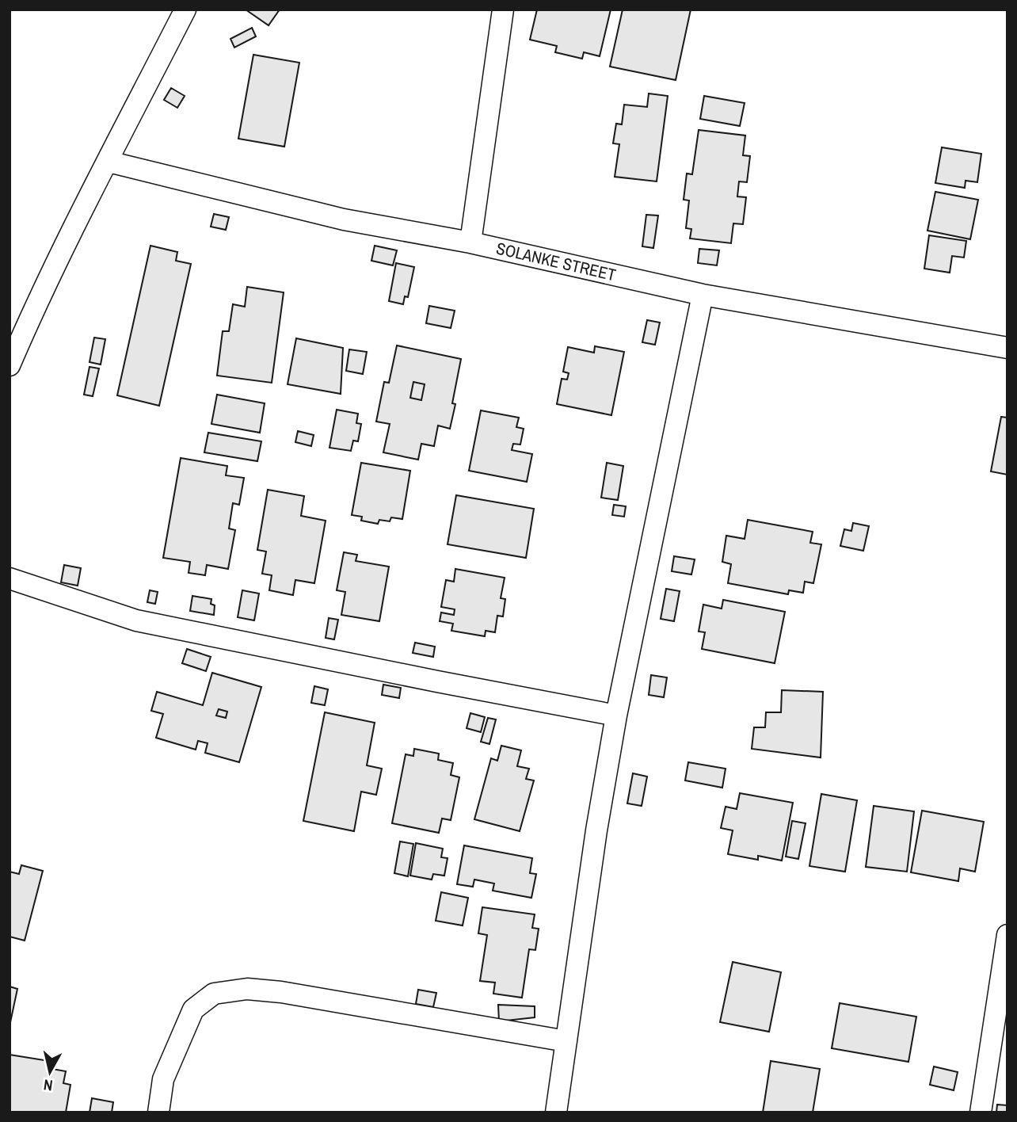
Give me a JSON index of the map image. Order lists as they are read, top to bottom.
{
  "streets": {
    "street": ["SOLANKE STREET"]
  },
  "north": "bottom"
}
